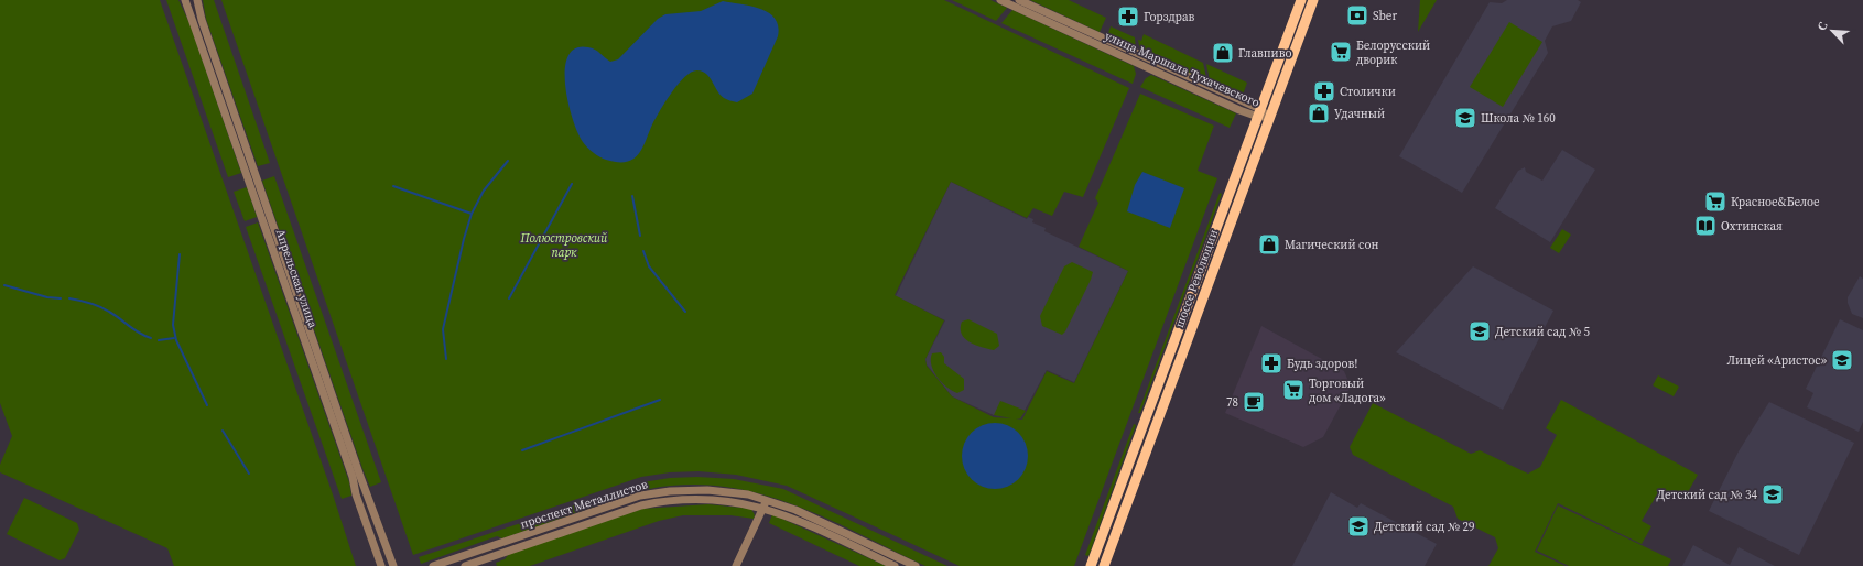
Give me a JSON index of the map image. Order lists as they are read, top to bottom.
{
  "streets": {
    "main road": ["шоссе Революции"],
    "street": ["улица Маршала Тухачевского", "Апрельская улица", "проспект Металлистов"]
  },
  "crossings": [
    ["улица Маршала Тухачевского", "шоссе Революции"]
  ],
  "parks": ["Полюстровский парк"],
  "places": {
    "bank": ["Sber"],
    "pharmacy": ["Горздрав", "Столички", "Будь здоров!"],
    "supermarket": ["Белорусский дворик", "Красное&Белое", "Торговый дом «Ладога»"],
    "shop": ["Главпиво", "Удачный", "Магический сон"],
    "school or university": [
      "Школа № 160",
      "Детский сад № 5",
      "Лицей «Аристос»",
      "Детский сад № 34",
      "Детский сад № 29"
    ],
    "library": ["Охтинская"],
    "cafe": ["78"]
  },
  "north": "top left"
}
